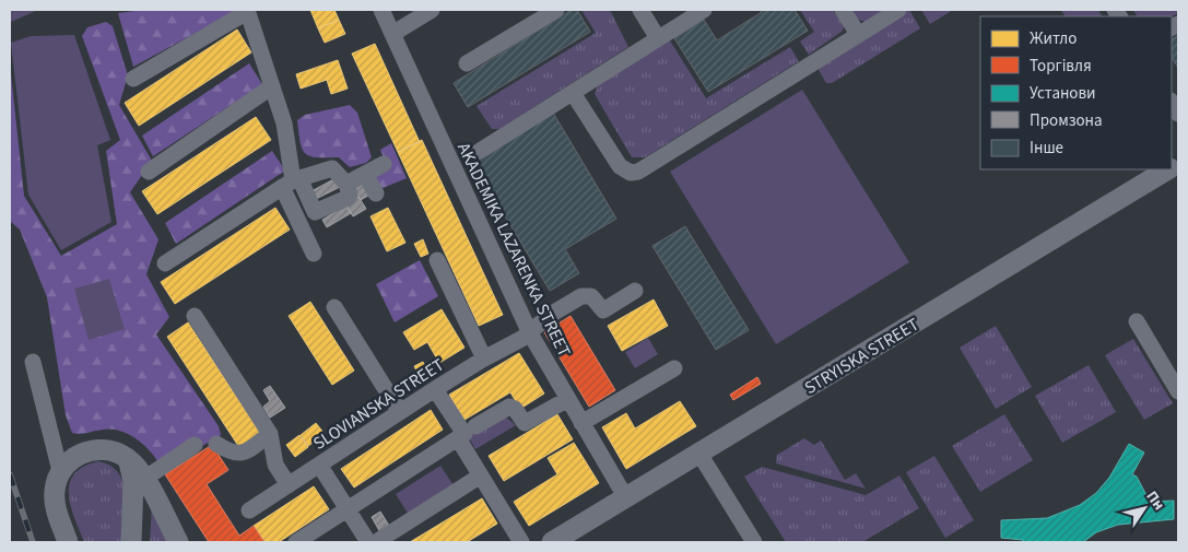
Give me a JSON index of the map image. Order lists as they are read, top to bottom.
{
  "streets": {
    "main road": ["STRYISKA STREET"],
    "street": ["AKADEMIKA LAZARENKA STREET", "SLOVIANSKA STREET"]
  },
  "crossings": [
    ["AKADEMIKA LAZARENKA STREET", "STRYISKA STREET"],
    ["AKADEMIKA LAZARENKA STREET", "SLOVIANSKA STREET"]
  ],
  "legend": [
    "Житло",
    "Торгівля",
    "Установи",
    "Промзона",
    "Інше"
  ],
  "north": "top right"
}
